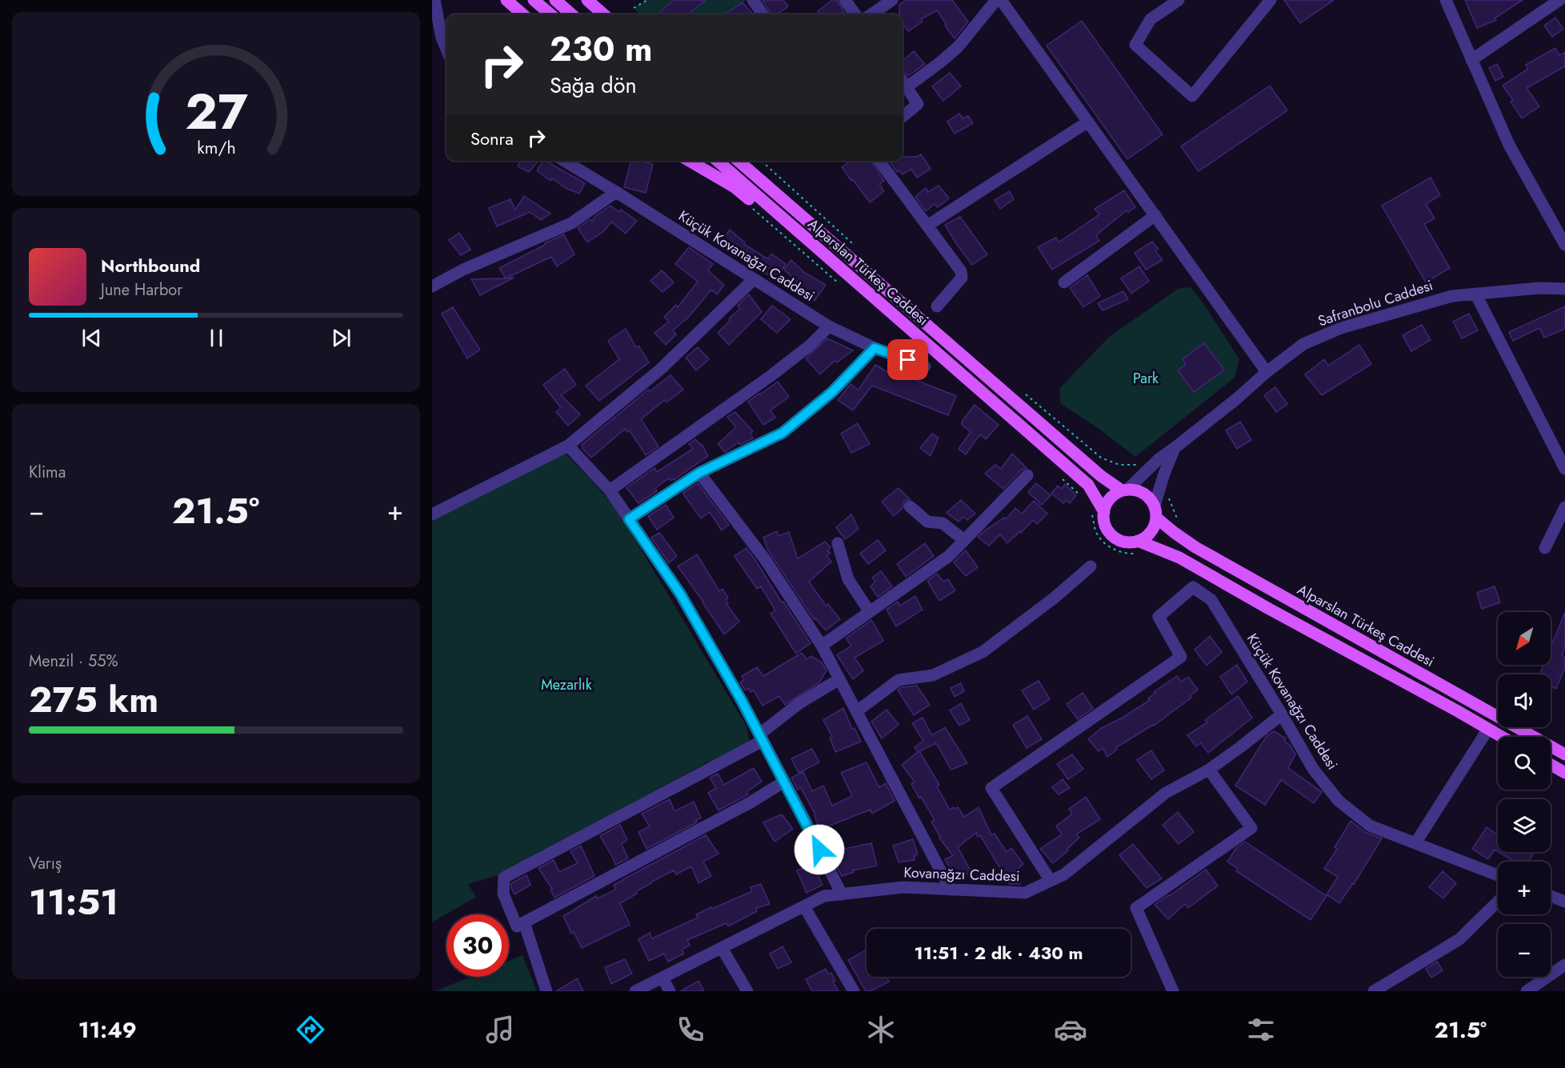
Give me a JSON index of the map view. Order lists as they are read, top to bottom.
{
  "streets": {
    "main road": ["Alparslan Türkeş Caddesi"],
    "street": ["Küçük Kovanağzı Caddesi", "Safranbolu Caddesi", "Kovanağzı Caddesi"]
  },
  "crossings": [
    ["Küçük Kovanağzı Caddesi", "Kovanağzı Caddesi"],
    ["Alparslan Türkeş Caddesi", "Safranbolu Caddesi"]
  ],
  "parks": ["Park", "Mezarlık"],
  "north": "bottom left",
  "page": {
    "turn": ["230 m", "Sağa dön"],
    "then": "Sonra",
    "song": ["Northbound", "June Harbor"],
    "tile": [
      "Klima",
      ["Menzil · 55%", "275 km"],
      ["Varış", "11:51"]
    ],
    "heat": ["−", "21.5°", "+"],
    "map_buttons": ["+", "−"],
    "limit": "30",
    "trip": "11:51 · 2 dk · 430 m",
    "tabs": ["11:49", "21.5°"],
    "gauge": ["27", "km/h"]
  }
}
